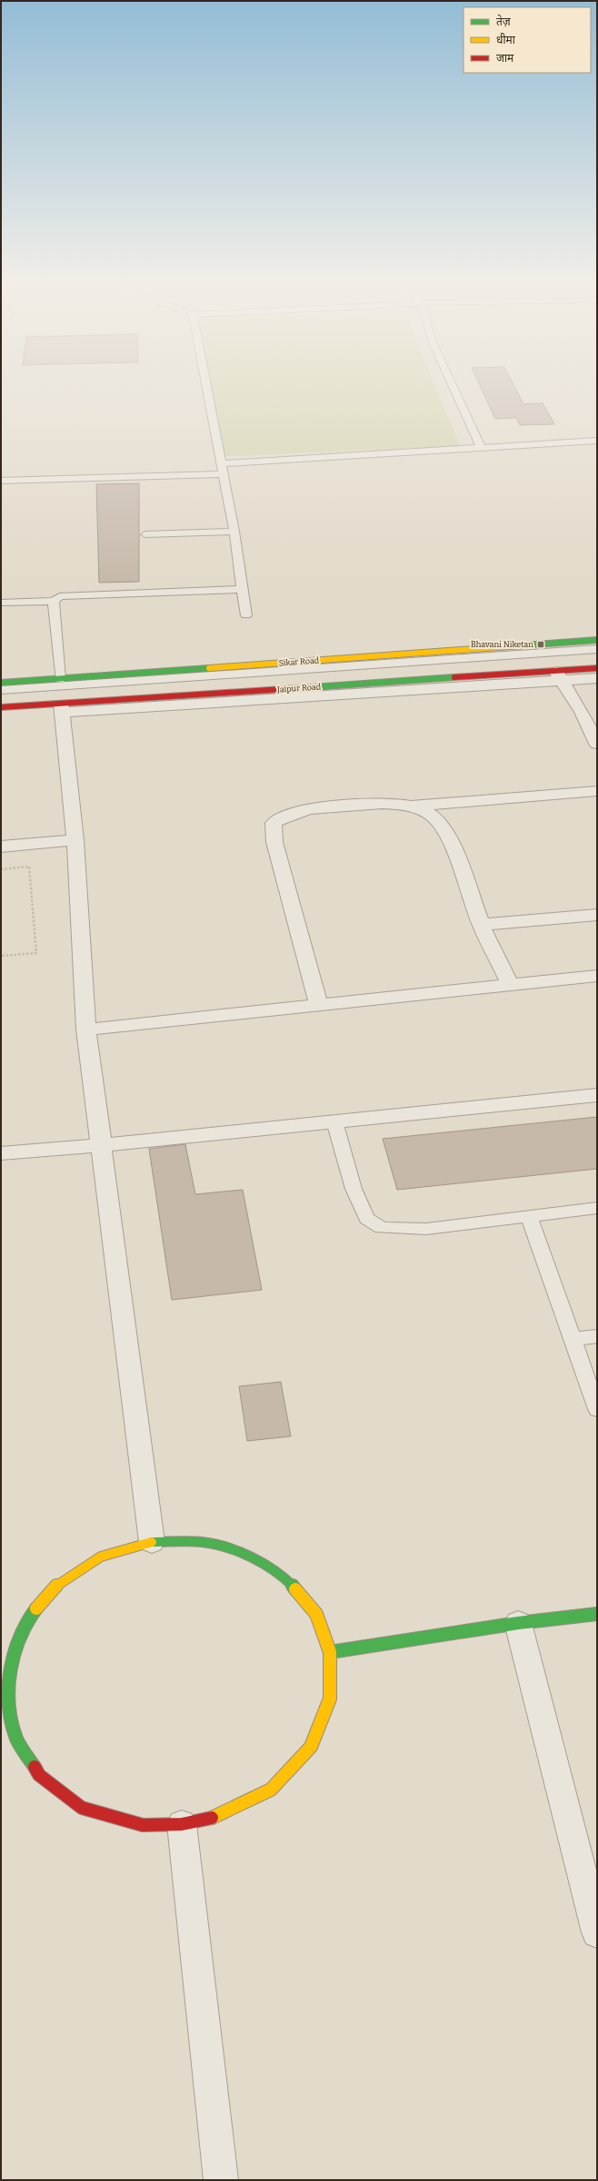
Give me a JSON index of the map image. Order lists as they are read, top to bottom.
{
  "streets": {
    "main road": ["Sikar Road"]
  },
  "places": {
    "transit": ["Bhavani Niketan"]
  },
  "legend": ["तेज़", "धीमा", "जाम"]
}
